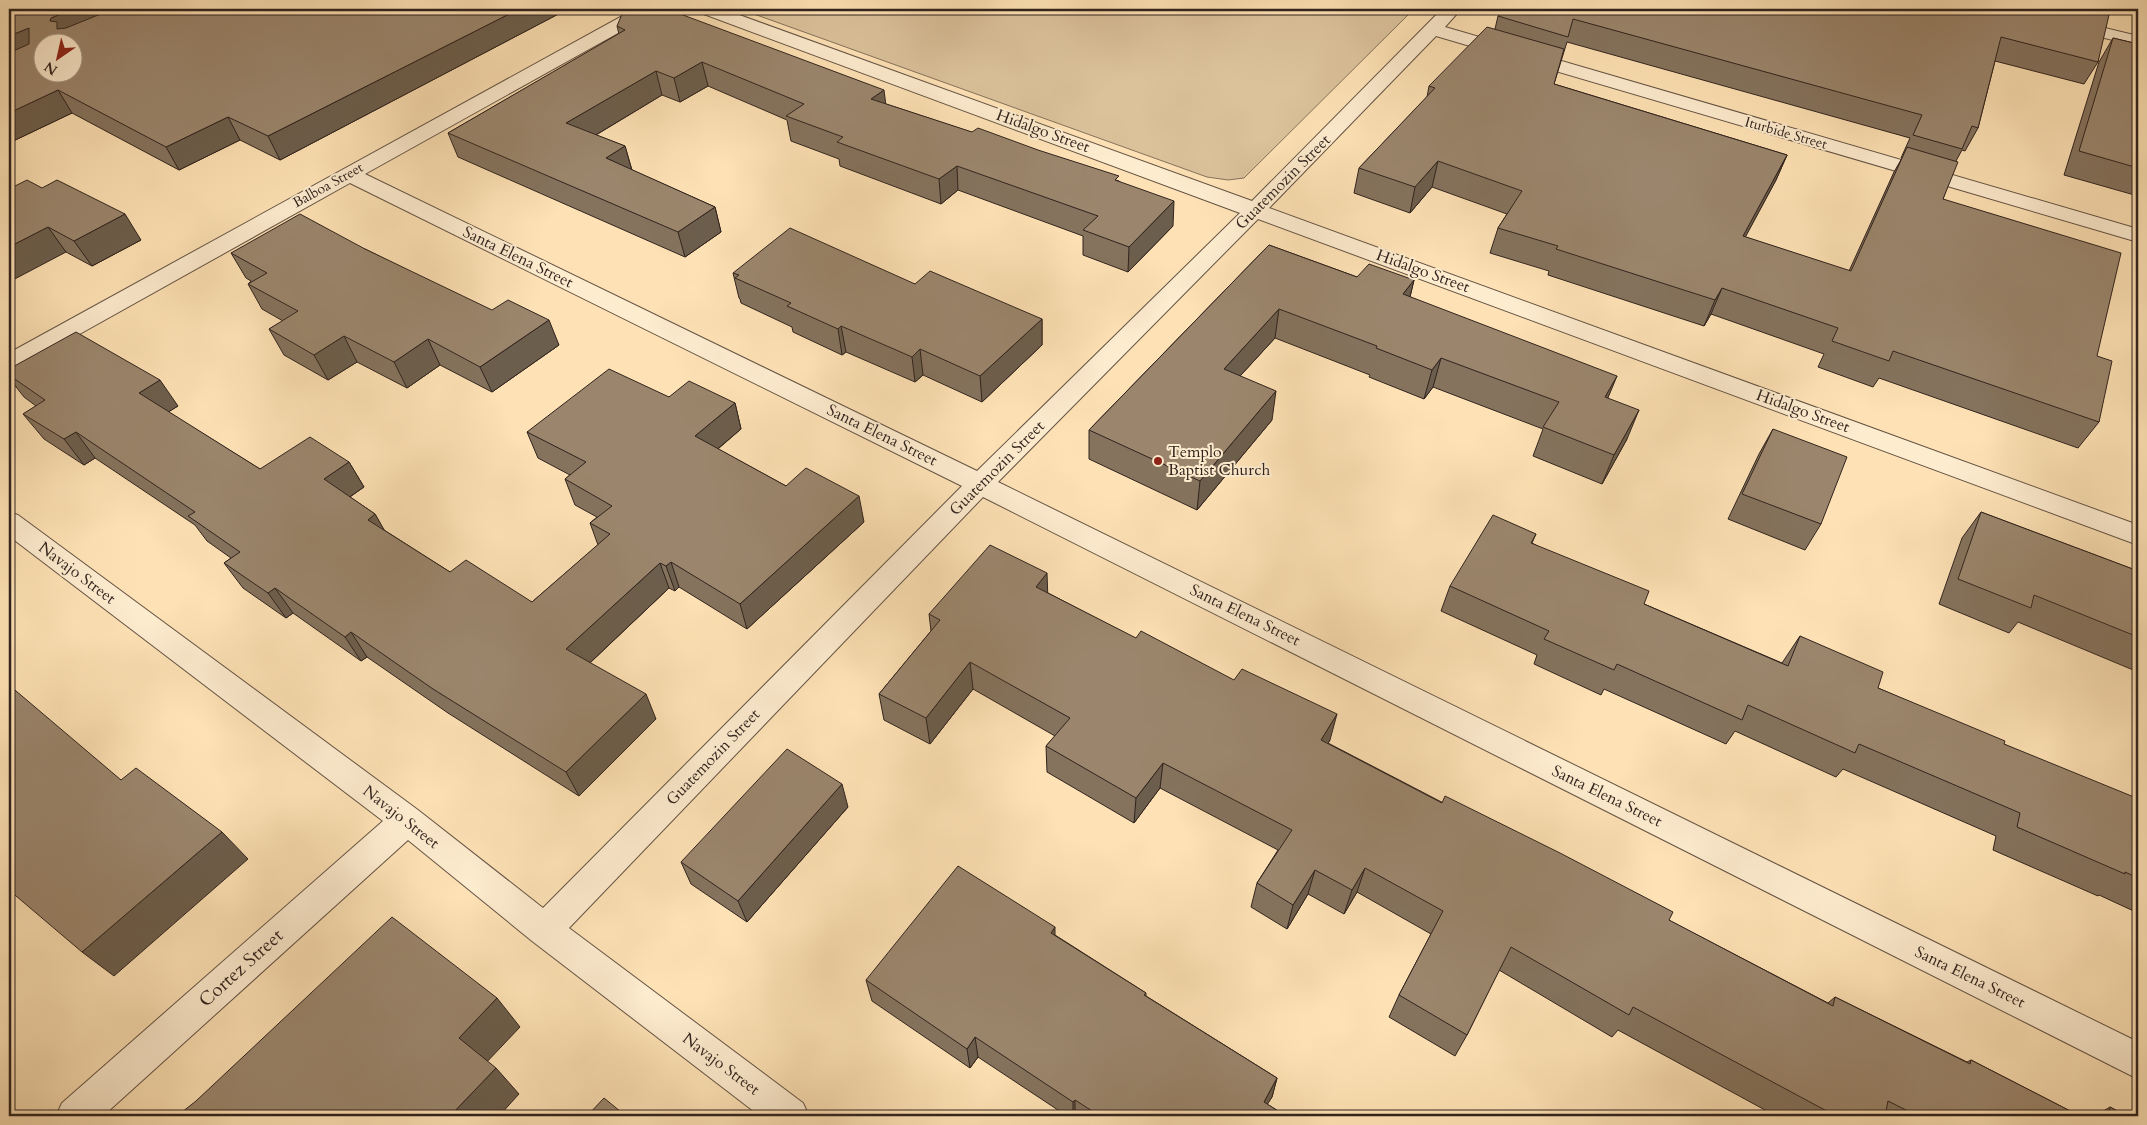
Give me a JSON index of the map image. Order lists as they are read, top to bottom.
{
  "streets": {
    "street": [
      "Hidalgo Street",
      "Iturbide Street",
      "Guatemozin Street",
      "Balboa Street",
      "Santa Elena Street",
      "Navajo Street",
      "Cortez Street"
    ]
  },
  "crossings": [
    ["Hidalgo Street", "Guatemozin Street"],
    ["Iturbide Street", "Guatemozin Street"],
    ["Guatemozin Street", "Santa Elena Street"],
    ["Guatemozin Street", "Navajo Street"],
    ["Balboa Street", "Santa Elena Street"],
    ["Navajo Street", "Cortez Street"]
  ],
  "places": ["Templo Baptist Church"],
  "north": "bottom left"
}
